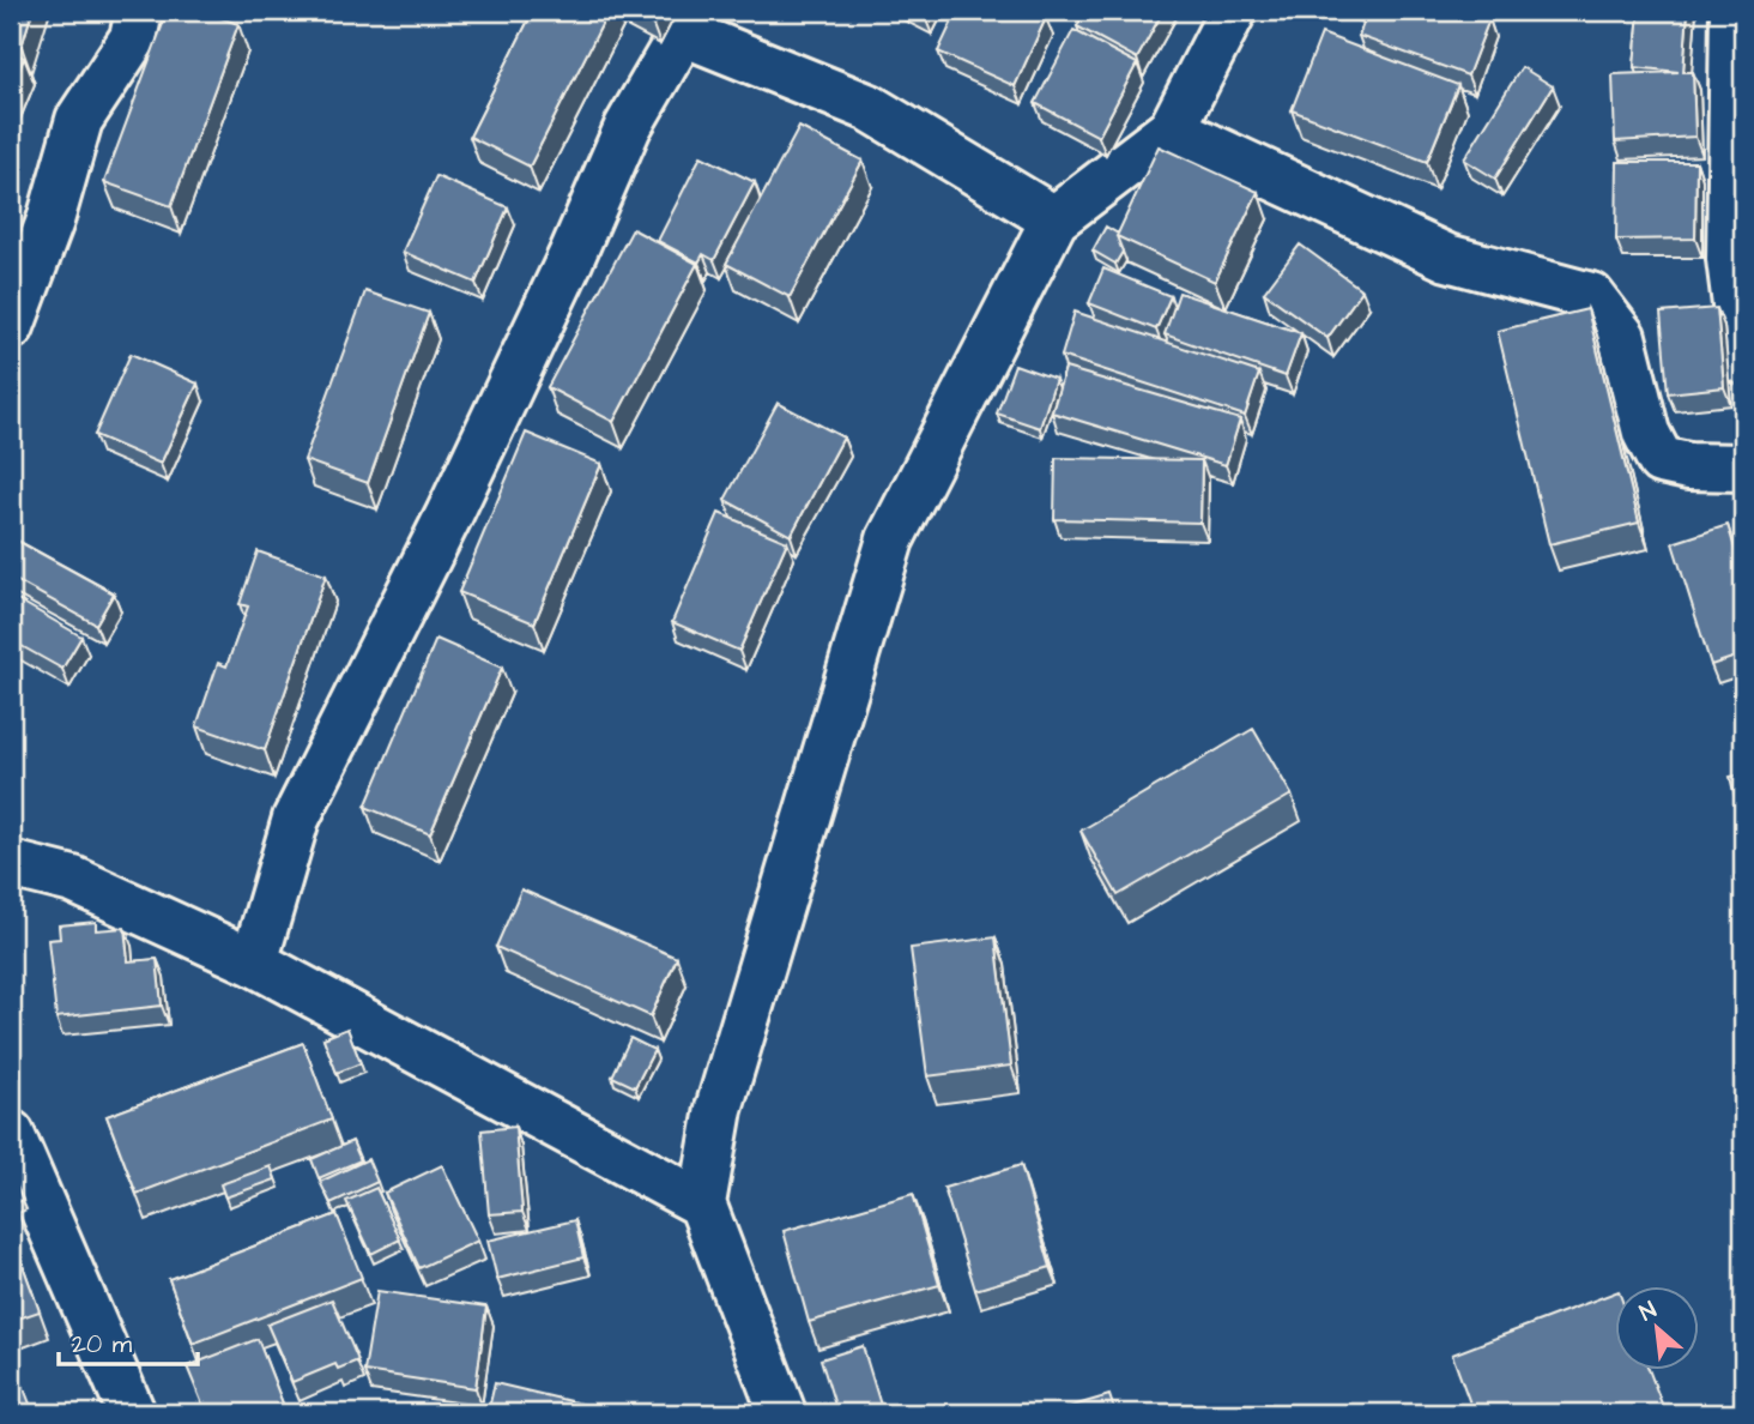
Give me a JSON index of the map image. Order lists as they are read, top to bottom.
{
  "scale_bar": "20 m",
  "north": "top left"
}
